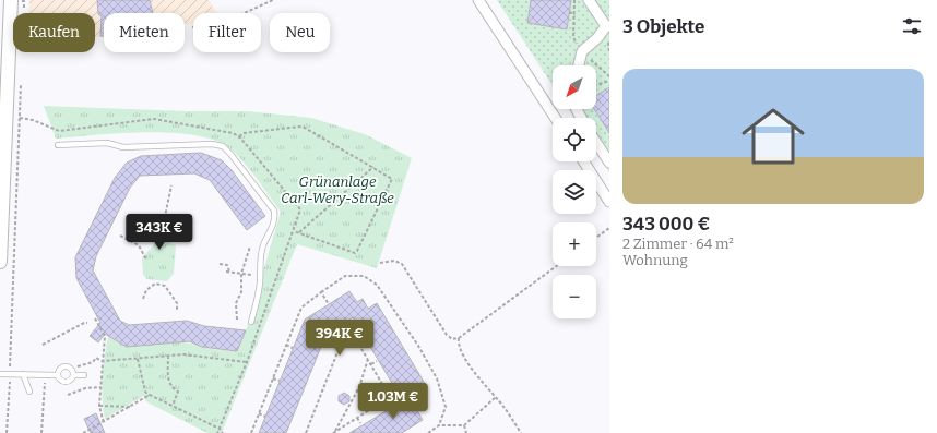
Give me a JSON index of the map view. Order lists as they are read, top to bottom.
{
  "parks": ["Grünanlage Carl-Wery-Straße"],
  "north": "bottom left",
  "page": {
    "heading": "3 Objekte",
    "chip": [
      "Kaufen",
      "Mieten",
      "Filter",
      "Neu"
    ],
    "list": [
      {
        "name": "343 000 €",
        "note": "2 Zimmer · 64 m² · Wohnung"
      }
    ],
    "map_buttons": ["+", "−"],
    "price": ["343K €", "394K €", "1.03M €"]
  }
}
